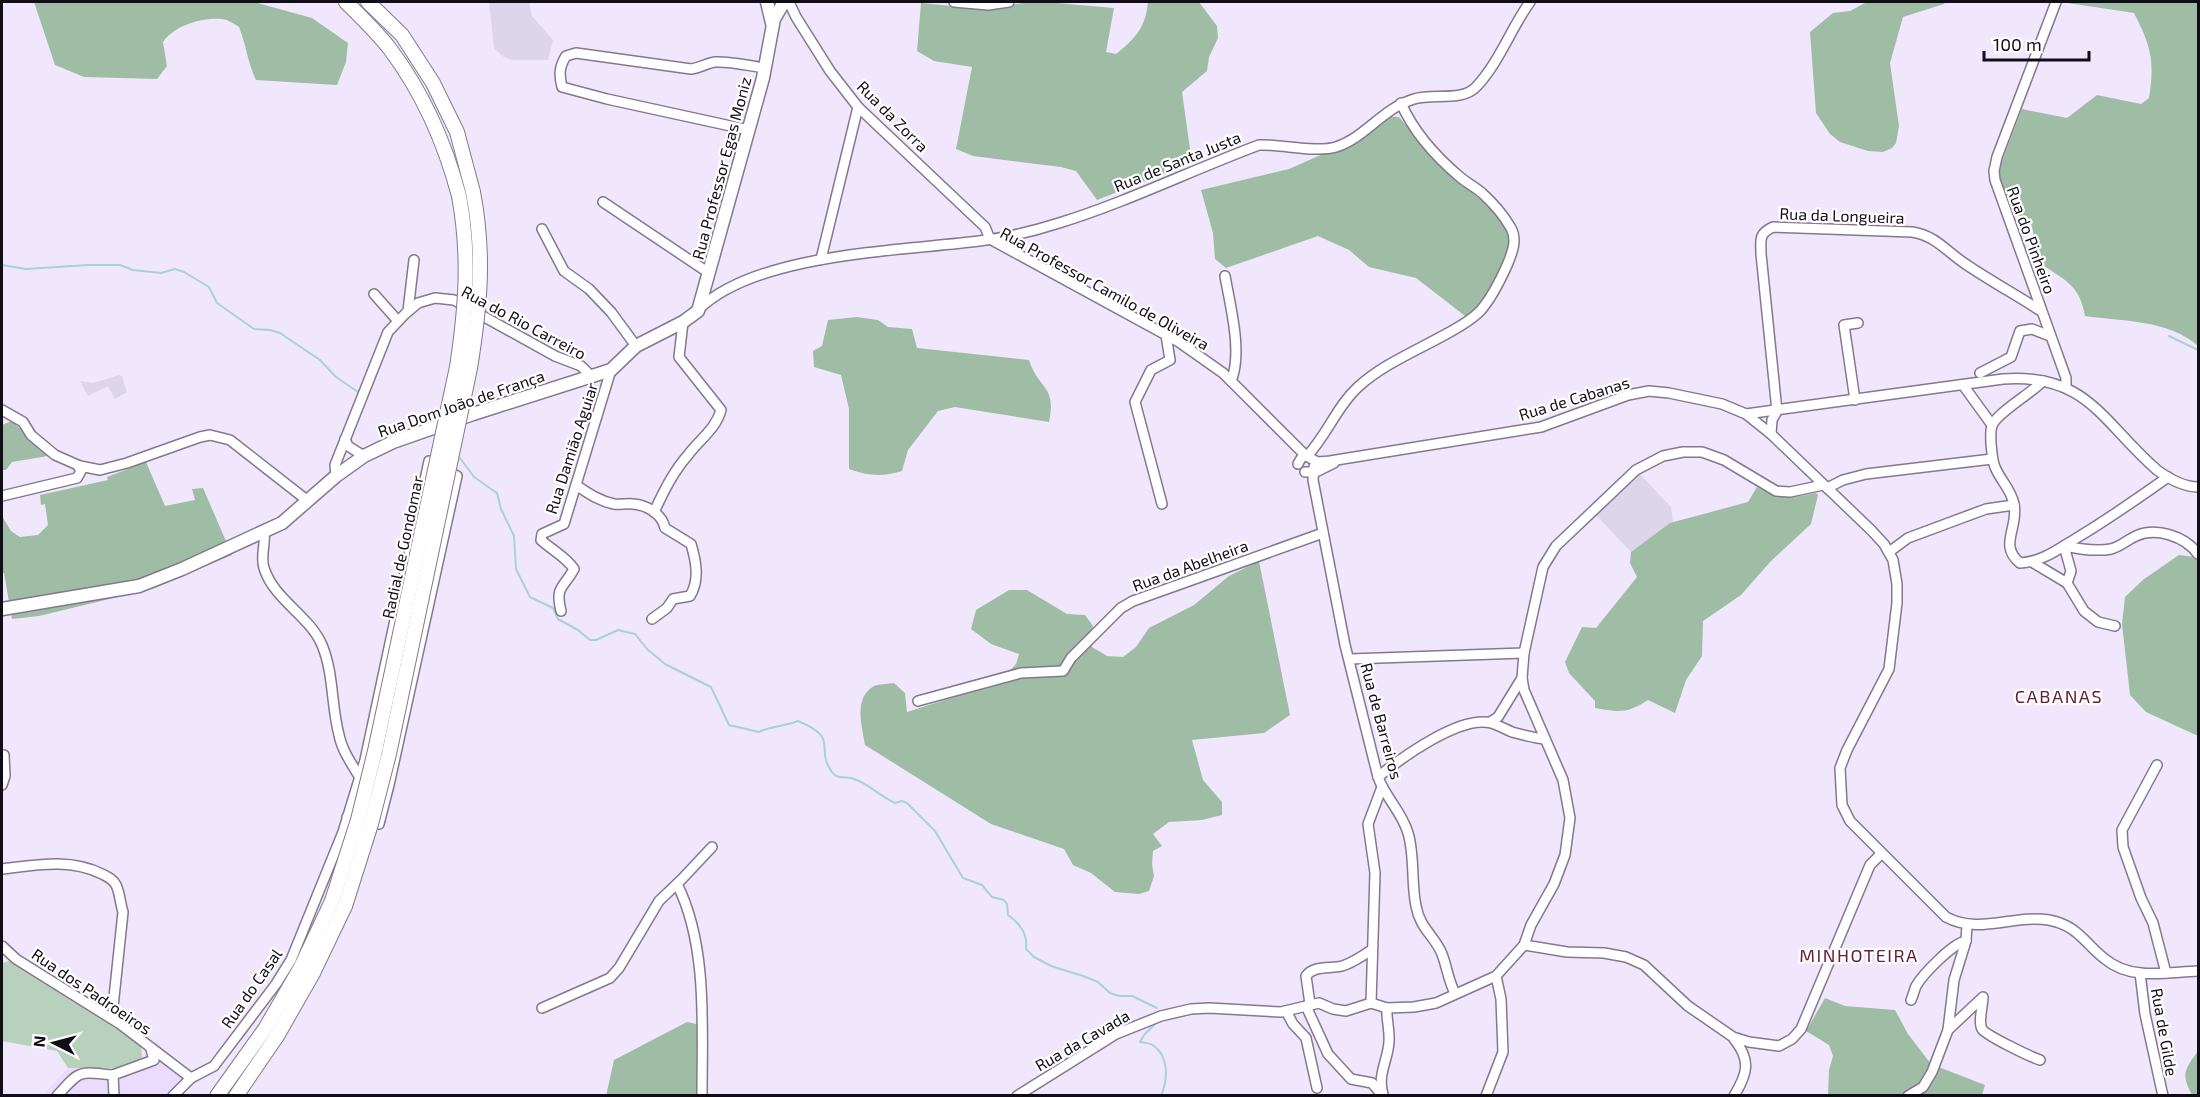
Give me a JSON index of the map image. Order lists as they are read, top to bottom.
{
  "streets": {
    "highway": ["Radial de Gondomar"],
    "main road": ["Rua Professor Egas Moniz", "Rua Dom João de França"],
    "street": [
      "Rua da Zorra",
      "Rua de Santa Justa",
      "Rua da Longueira",
      "Rua do Pinheiro",
      "Rua Professor Camilo de Oliveira",
      "Rua do Rio Carreiro",
      "Rua de Cabanas",
      "Rua Damião Aguiar",
      "Rua da Abelheira",
      "Rua de Barreiros",
      "Rua do Casal",
      "Rua dos Padroeiros",
      "Rua de Gilde",
      "Rua da Cavada"
    ]
  },
  "crossings": [
    ["Rua da Zorra", "Rua de Santa Justa"],
    ["Rua da Zorra", "Rua Professor Egas Moniz"],
    ["Rua da Zorra", "Rua Professor Camilo de Oliveira"],
    ["Rua de Santa Justa", "Rua Professor Camilo de Oliveira"],
    ["Rua Professor Egas Moniz", "Rua Professor Camilo de Oliveira"],
    ["Rua Professor Egas Moniz", "Rua Dom João de França"],
    ["Rua da Longueira", "Rua do Pinheiro"],
    ["Rua Professor Camilo de Oliveira", "Rua de Cabanas"],
    ["Rua Professor Camilo de Oliveira", "Rua Dom João de França"],
    ["Rua Professor Camilo de Oliveira", "Rua de Barreiros"],
    ["Rua do Rio Carreiro", "Rua Dom João de França"],
    ["Rua de Cabanas", "Rua de Barreiros"],
    ["Rua Dom João de França", "Rua Damião Aguiar"],
    ["Rua da Abelheira", "Rua de Barreiros"]
  ],
  "districts": ["CABANAS", "MINHOTEIRA"],
  "scale_bar": "100 m",
  "north": "left"
}
